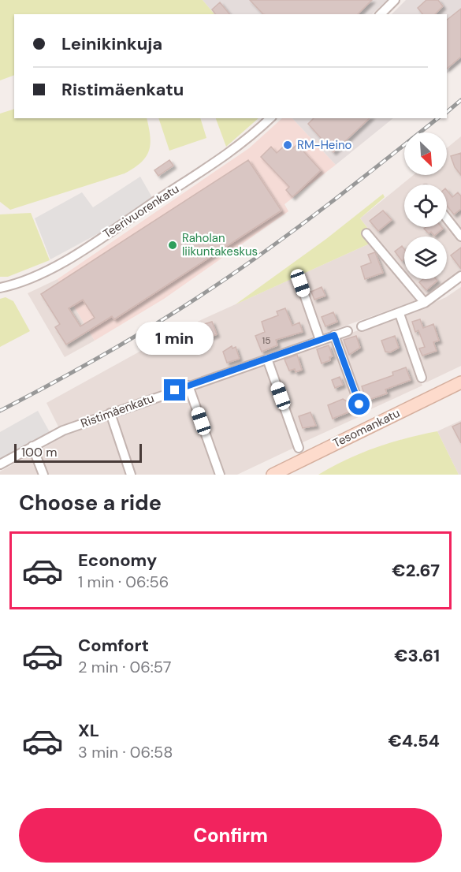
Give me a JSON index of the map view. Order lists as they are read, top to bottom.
{
  "streets": {
    "main road": ["Tesomankatu"],
    "street": ["Teerivuorenkatu", "Ristimäenkatu"]
  },
  "places": ["RM-Heino", "Raholan liikuntakeskus"],
  "house_numbers": ["15"],
  "scale_bar": "100 m",
  "north": "bottom right",
  "page": {
    "banner": ["Leinikinkuja", "Ristimäenkatu"],
    "bubble": "1 min",
    "scale": "100 m",
    "heading": "Choose a ride",
    "list": [
      {
        "name": "Economy",
        "note": "1 min · 06:56",
        "value": "€2.67"
      },
      {
        "name": "Comfort",
        "note": "2 min · 06:57",
        "value": "€3.61"
      },
      {
        "name": "XL",
        "note": "3 min · 06:58",
        "value": "€4.54"
      }
    ],
    "buttons": "Confirm"
  }
}
